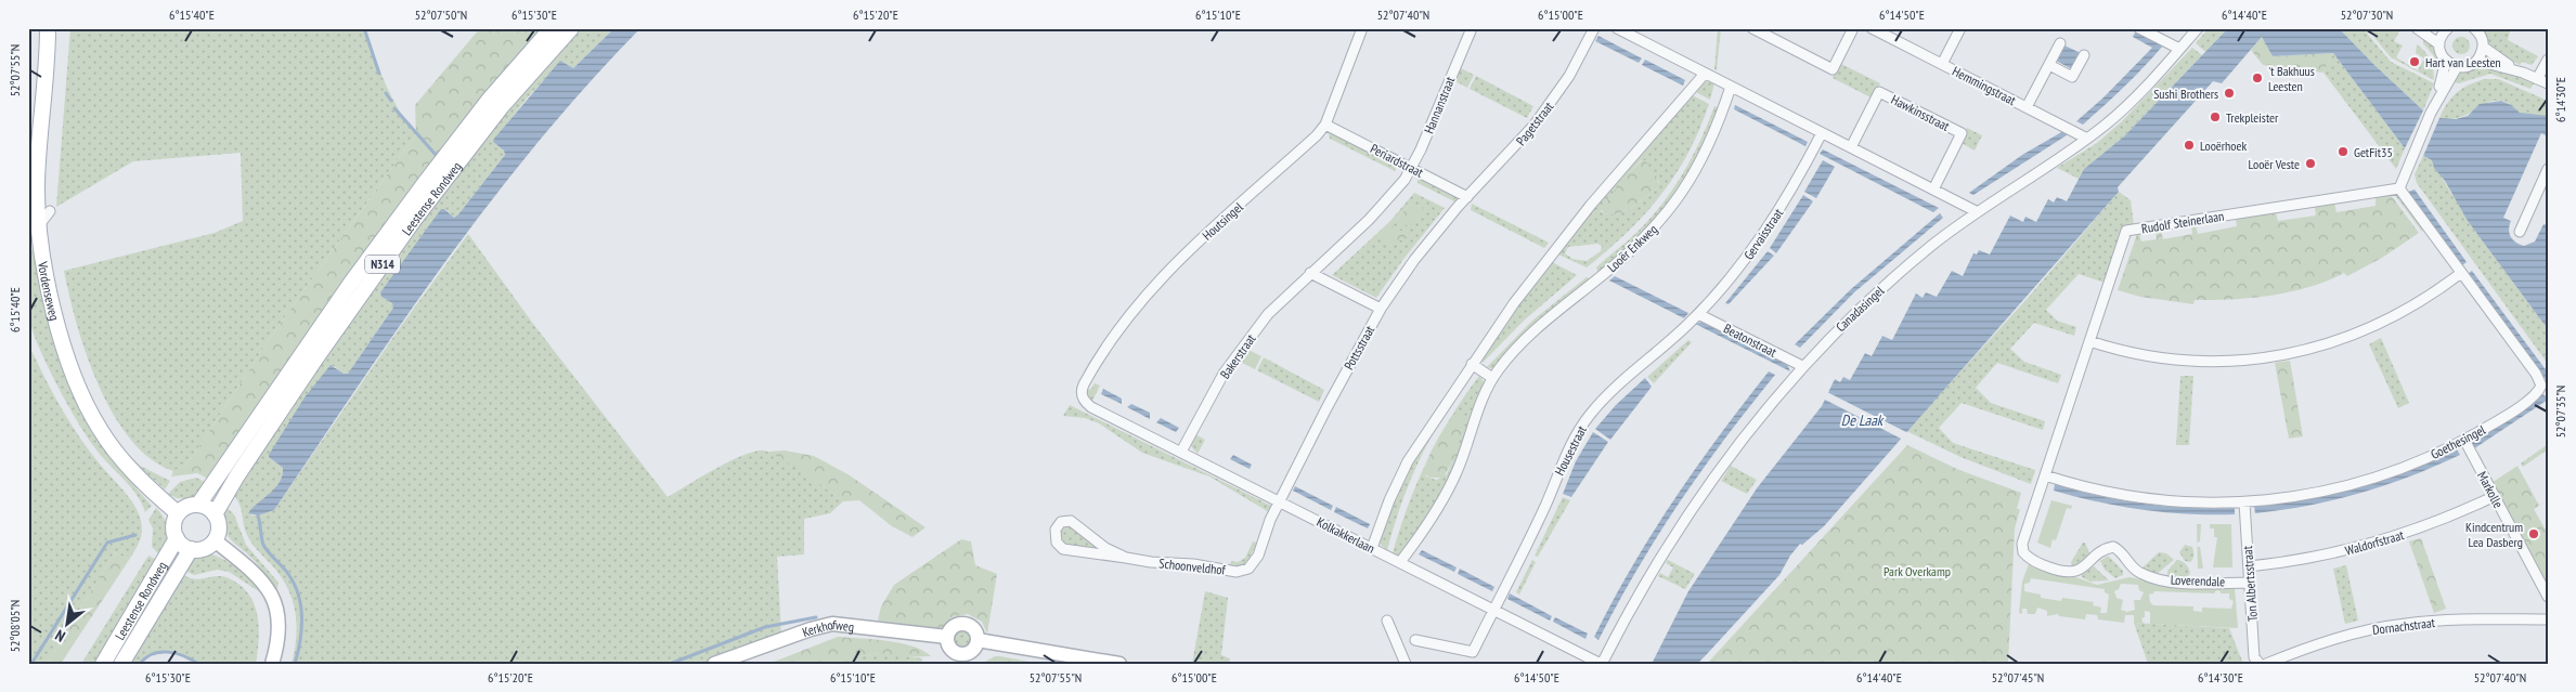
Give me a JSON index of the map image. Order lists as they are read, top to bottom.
{
  "streets": {
    "main road": ["Leestense Rondweg", "N314", "Vordenseweg"],
    "street": [
      "Hemmingstraat",
      "Hannanstraat",
      "Hawkinsstraat",
      "Pagetstraat",
      "Periardstraat",
      "Houtsingel",
      "Rudolf Steinerlaan",
      "Gervaisstraat",
      "Looër Enkweg",
      "Canadasingel",
      "Beatonstraat",
      "Pottsstraat",
      "Bakerstraat",
      "Goethesingel",
      "Housestraat",
      "Markolle",
      "Kolkakkerlaan",
      "Waldorfstraat",
      "Schoonveldhof",
      "Loverendale",
      "Ton Albertsstraat",
      "Dornachstraat",
      "Kerkhofweg"
    ]
  },
  "crossings": [
    ["Hemmingstraat", "Canadasingel"],
    ["Hannanstraat", "Periardstraat"],
    ["Hannanstraat", "Bakerstraat"],
    ["Pagetstraat", "Periardstraat"],
    ["Pagetstraat", "Pottsstraat"],
    ["Periardstraat", "Houtsingel"],
    ["Leestense Rondweg", "N314"],
    ["Leestense Rondweg", "Vordenseweg"],
    ["Houtsingel", "Kolkakkerlaan"],
    ["Rudolf Steinerlaan", "Goethesingel"],
    ["Rudolf Steinerlaan", "Loverendale"],
    ["Gervaisstraat", "Beatonstraat"],
    ["Gervaisstraat", "Housestraat"],
    ["Looër Enkweg", "Kolkakkerlaan"],
    ["N314", "Vordenseweg"],
    ["Canadasingel", "Beatonstraat"],
    ["Canadasingel", "Kolkakkerlaan"],
    ["Pottsstraat", "Kolkakkerlaan"],
    ["Pottsstraat", "Schoonveldhof"],
    ["Bakerstraat", "Kolkakkerlaan"],
    ["Goethesingel", "Markolle"],
    ["Goethesingel", "Loverendale"],
    ["Goethesingel", "Ton Albertsstraat"],
    ["Housestraat", "Kolkakkerlaan"],
    ["Markolle", "Waldorfstraat"],
    ["Kolkakkerlaan", "Schoonveldhof"],
    ["Waldorfstraat", "Ton Albertsstraat"],
    ["Loverendale", "Ton Albertsstraat"]
  ],
  "water": ["De Laak"],
  "parks": ["Park Overkamp"],
  "places": [
    "Hart van Leesten",
    "'t Bakhuus Leesten",
    "Sushi Brothers",
    "Trekpleister",
    "Looërhoek",
    "GetFit35",
    "Looër Veste",
    "Kindcentrum Lea Dasberg"
  ],
  "north": "bottom left",
  "coordinates": [
    "6°15'40\"E",
    "52°07'50\"N",
    "6°15'30\"E",
    "6°15'20\"E",
    "6°15'10\"E",
    "52°07'40\"N",
    "6°15'00\"E",
    "6°14'50\"E",
    "6°14'40\"E",
    "52°07'30\"N",
    "52°07'55\"N",
    "6°14'30\"E",
    "52°07'35\"N",
    "52°08'05\"N",
    "52°07'45\"N"
  ]
}
